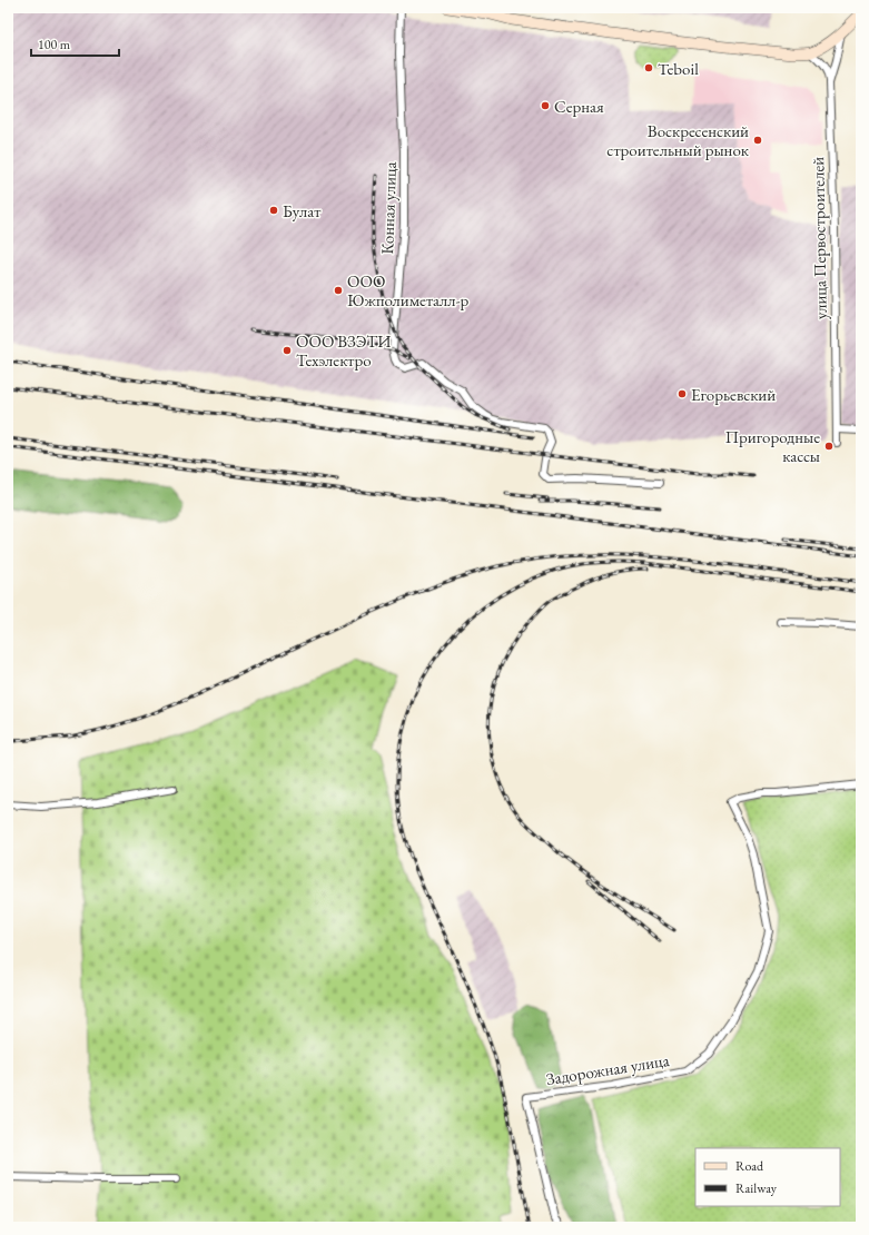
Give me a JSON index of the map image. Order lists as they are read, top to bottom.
{
  "streets": {
    "street": ["Конная улица", "улица Первостроителей", "Задорожная улица"]
  },
  "places": [
    "Teboil",
    "Серная",
    "Воскресенский строительный рынок",
    "Булат",
    "ООО Южполиметалл-р",
    "ООО ВЗЭТИ Техэлектро",
    "Егорьевский",
    "Пригородные кассы"
  ],
  "legend": ["Road", "Railway"],
  "scale_bar": "100 m"
}
